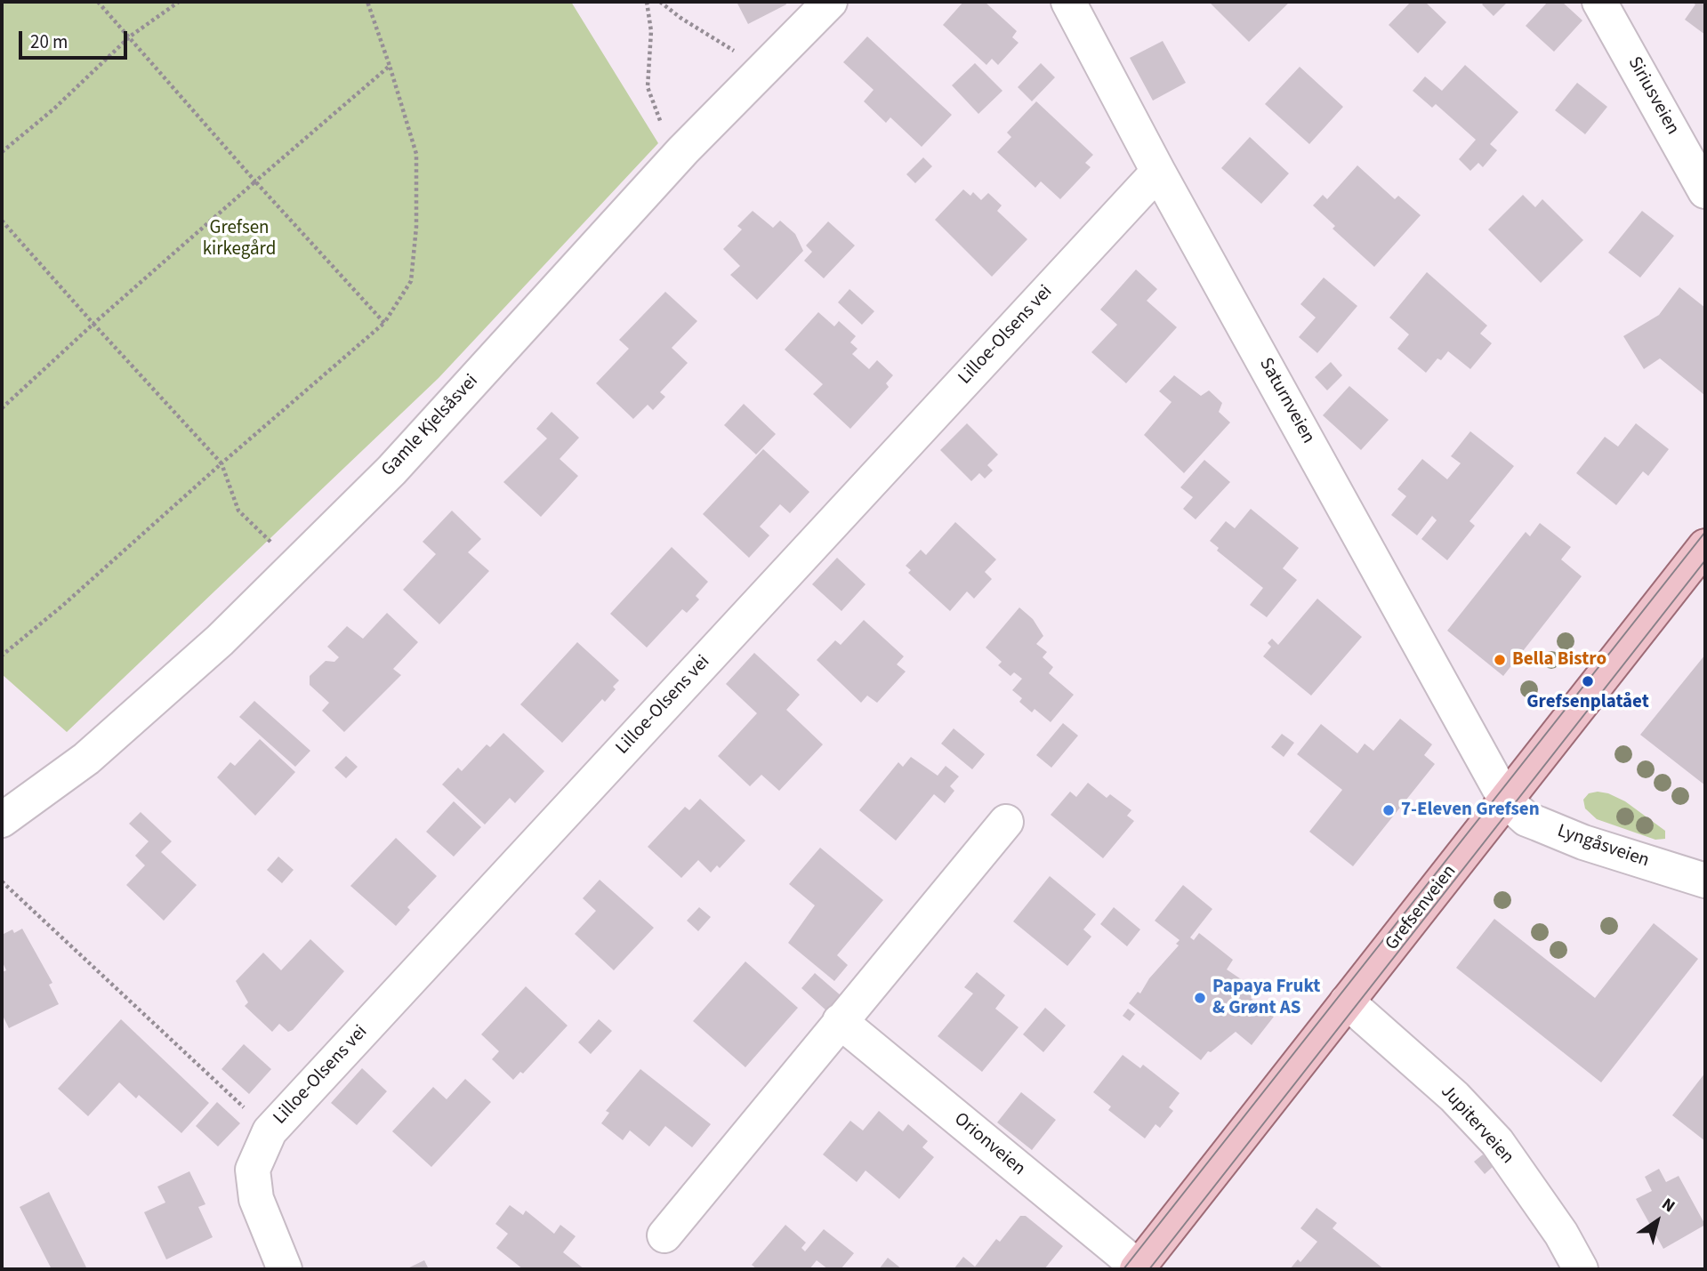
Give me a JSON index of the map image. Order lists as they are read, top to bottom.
{
  "streets": {
    "main road": ["Grefsenveien"],
    "street": [
      "Siriusveien",
      "Lilloe-Olsens vei",
      "Saturnveien",
      "Gamle Kjelsåsvei",
      "Lyngåsveien",
      "Jupiterveien",
      "Orionveien"
    ]
  },
  "crossings": [
    ["Lilloe-Olsens vei", "Saturnveien"],
    ["Saturnveien", "Lyngåsveien"],
    ["Saturnveien", "Grefsenveien"],
    ["Lyngåsveien", "Grefsenveien"],
    ["Grefsenveien", "Jupiterveien"],
    ["Grefsenveien", "Orionveien"]
  ],
  "parks": ["Grefsen kirkegård"],
  "places": [
    "Bella Bistro",
    "Grefsenplatået",
    "7-Eleven Grefsen",
    "Papaya Frukt & Grønt AS"
  ],
  "scale_bar": "20 m",
  "north": "top right"
}
